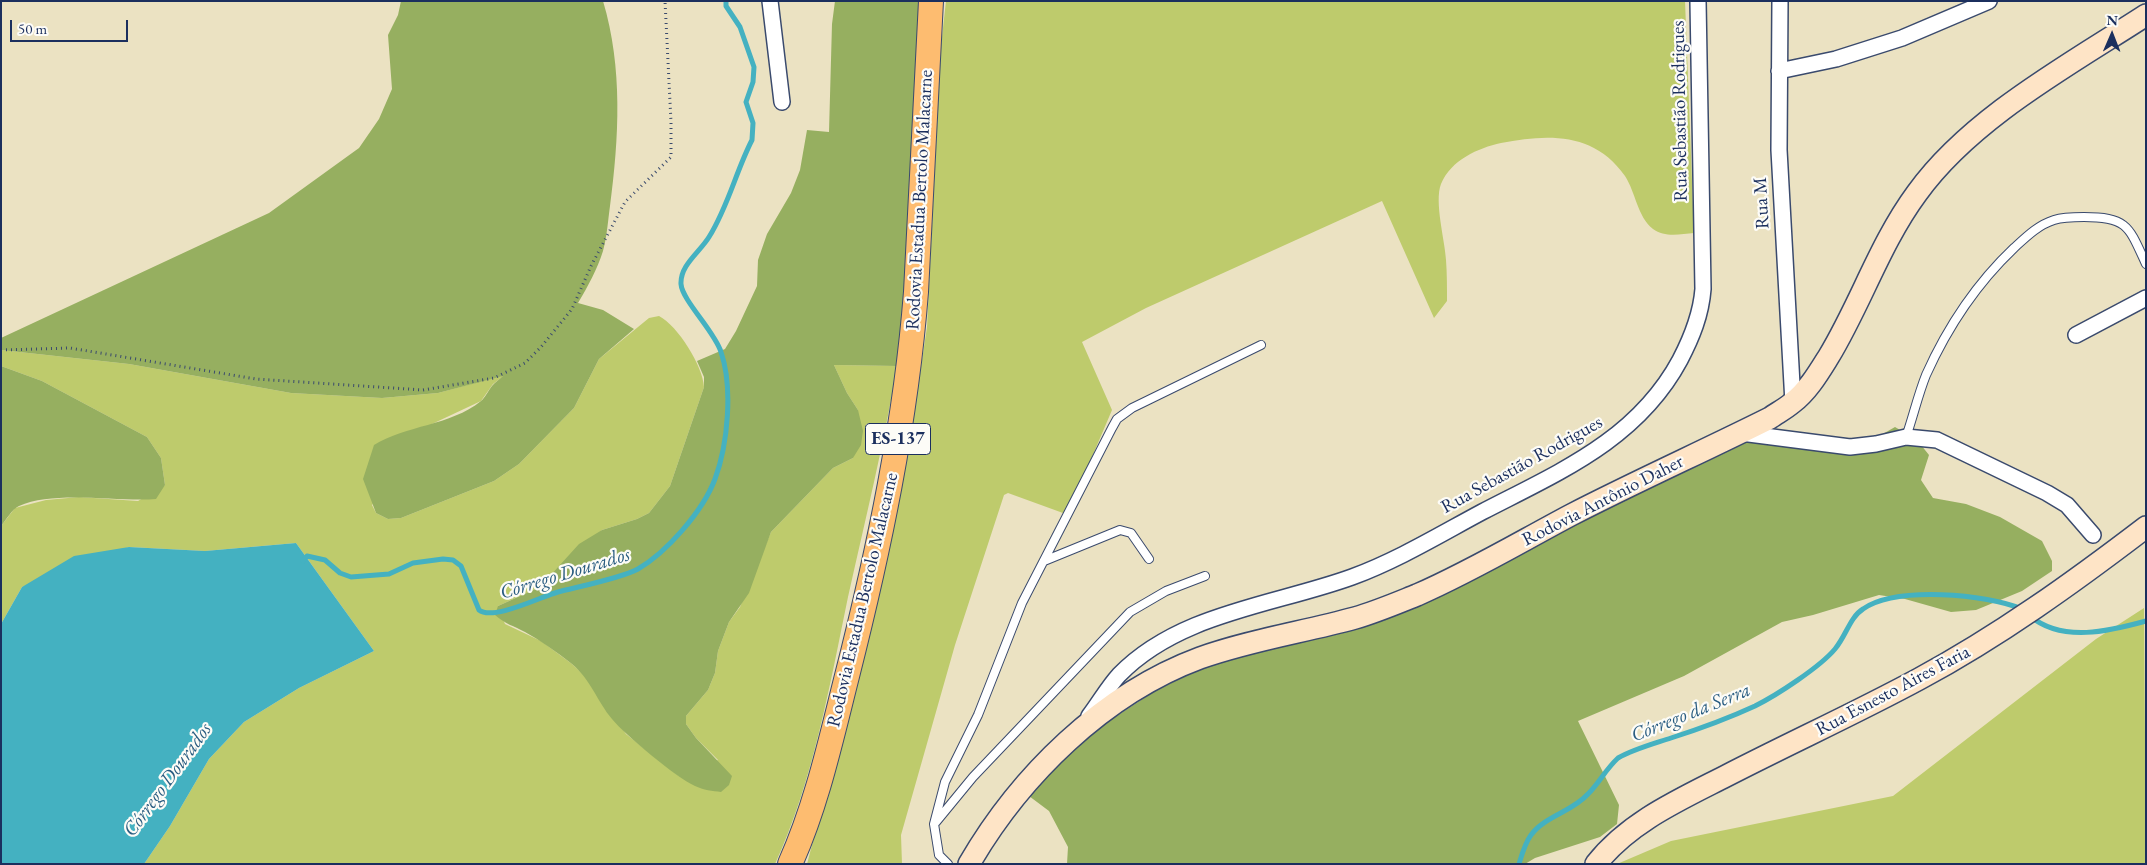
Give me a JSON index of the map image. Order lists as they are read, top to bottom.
{
  "streets": {
    "main road": [
      "Rodovia Estadua Bertolo Malacarne",
      "ES-137",
      "Rodovia Antônio Daher",
      "Rua Esnesto Aires Faria"
    ],
    "street": ["Rua Sebastião Rodrigues", "Rua M"]
  },
  "crossings": [
    ["Rua Sebastião Rodrigues", "Rodovia Antônio Daher"],
    ["Rua M", "Rodovia Antônio Daher"]
  ],
  "water": ["Córrego Dourados", "Córrego da Serra"],
  "scale_bar": "50 m",
  "north": "top"
}
